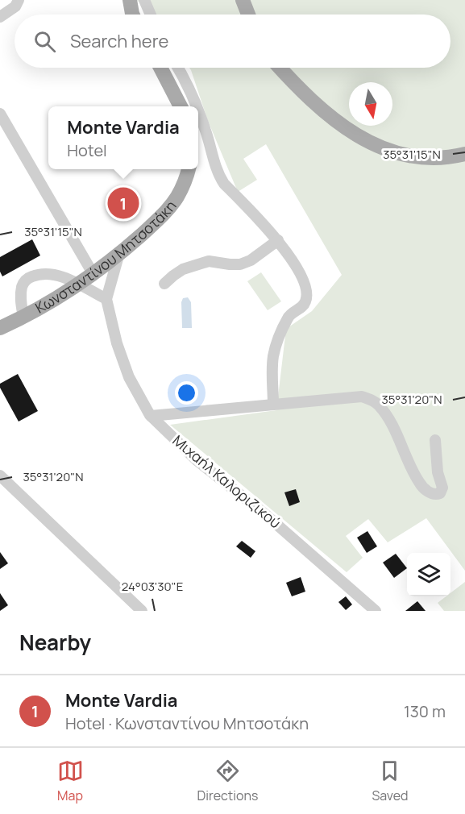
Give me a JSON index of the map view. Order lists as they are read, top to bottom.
{
  "streets": {
    "main road": ["Κωνσταντίνου Μητσοτάκη"],
    "street": ["Μιχαήλ Καλοριζικού"]
  },
  "crossings": [
    ["Κωνσταντίνου Μητσοτάκη", "Μιχαήλ Καλοριζικού"]
  ],
  "north": "bottom",
  "page": {
    "search": "Search here",
    "popup": ["Monte Vardia", "Hotel"],
    "pins": "1",
    "heading": "Nearby",
    "list": [
      {
        "mark": "1",
        "name": "Monte Vardia",
        "note": "Hotel · Κωνσταντίνου Μητσοτάκη",
        "value": "130 m"
      }
    ],
    "nav": ["Map", "Directions", "Saved"]
  },
  "coordinates": ["35°31'15\"N", "35°31'20\"N", "24°03'30\"E"]
}
